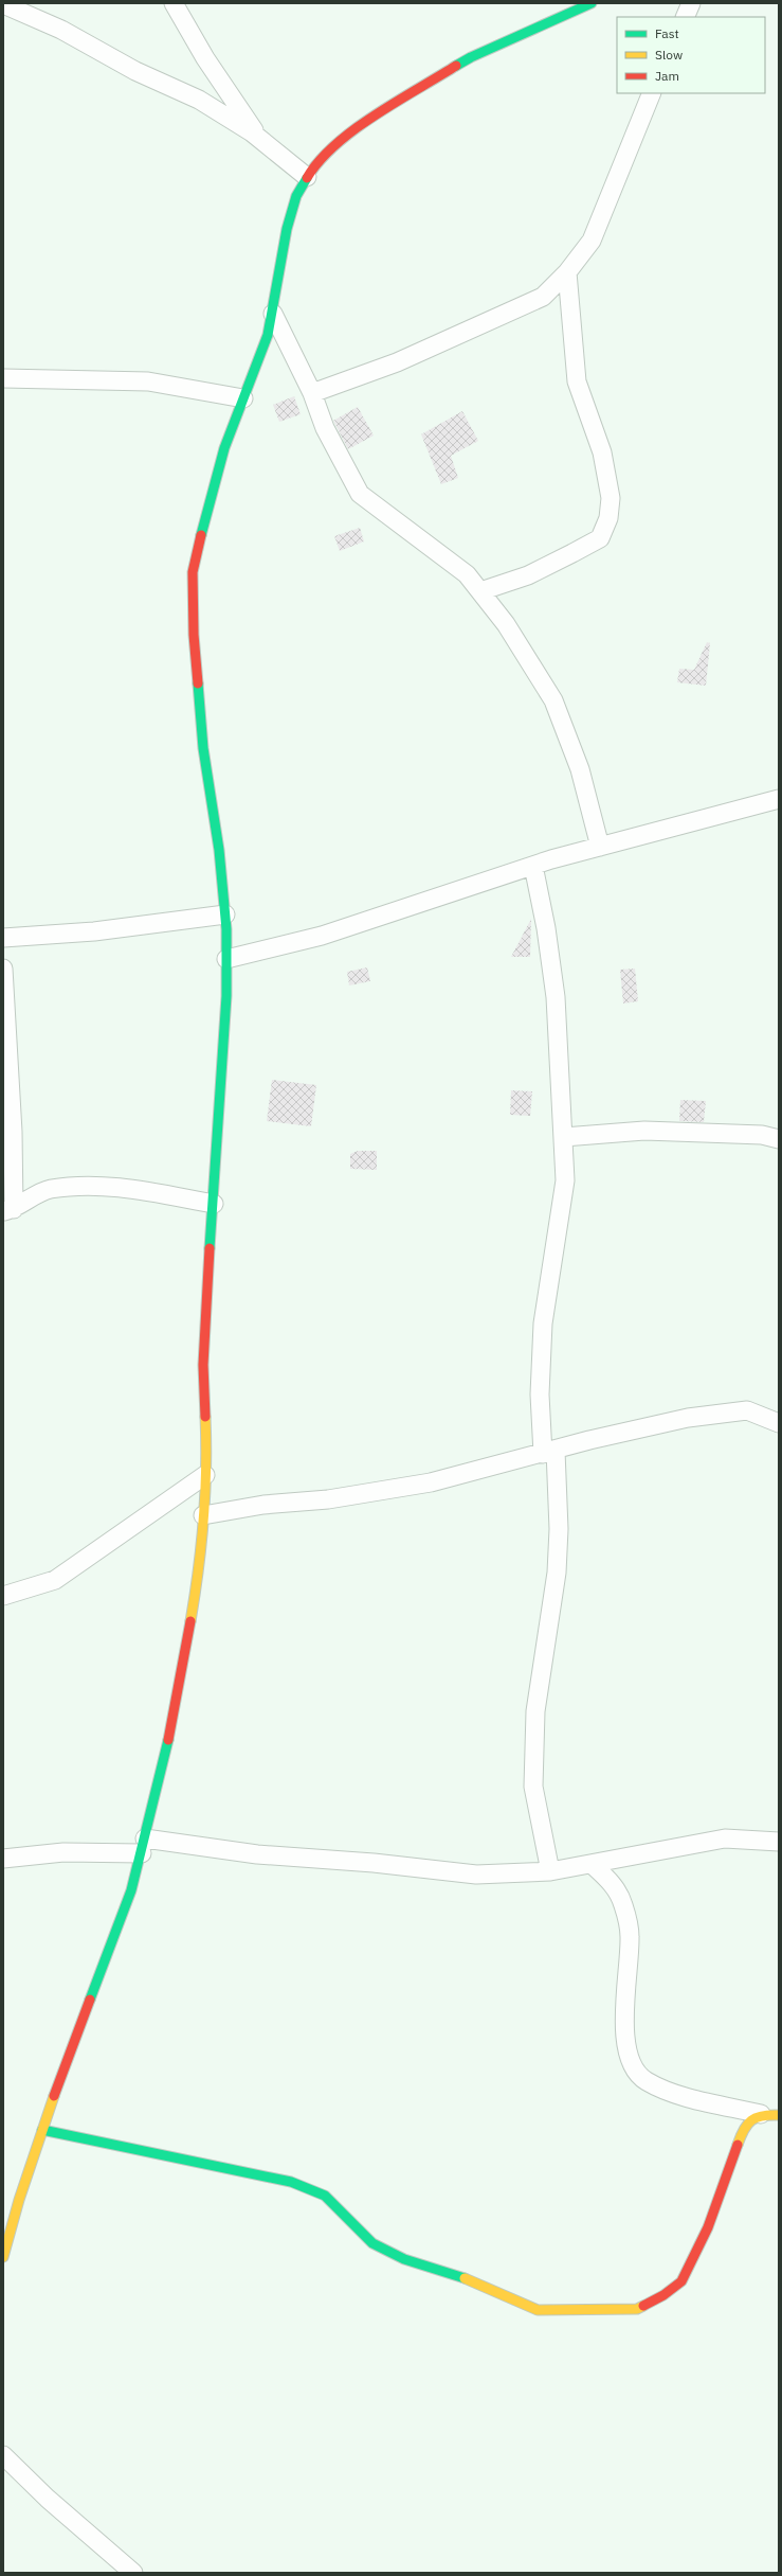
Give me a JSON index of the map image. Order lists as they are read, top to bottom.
{
  "legend": ["Fast", "Slow", "Jam"]
}
